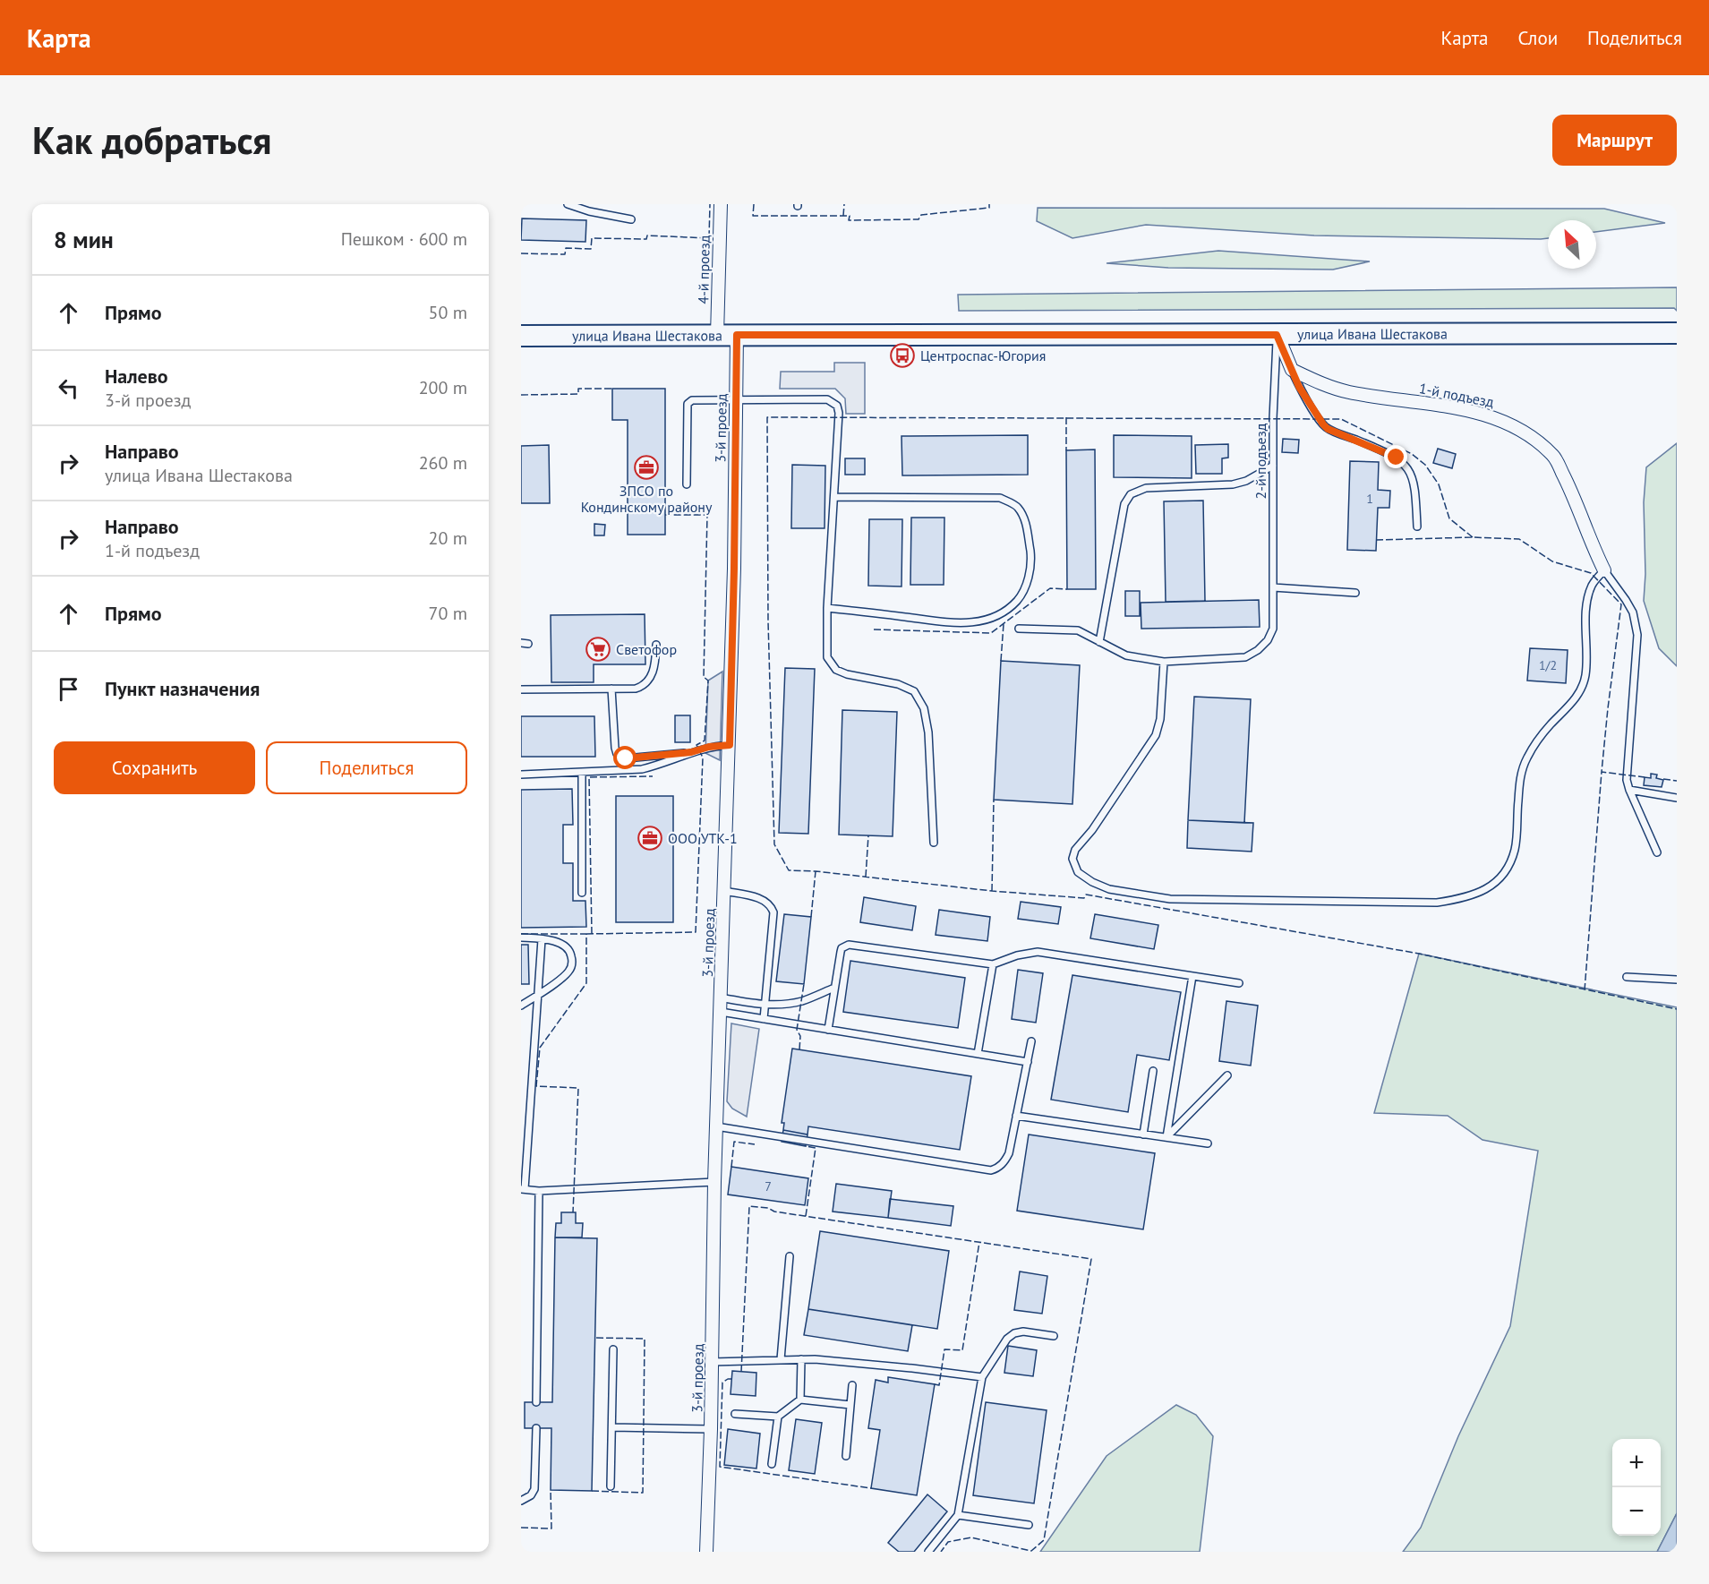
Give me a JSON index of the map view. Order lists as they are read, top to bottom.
{
  "streets": {
    "main road": ["улица Ивана Шестакова"],
    "street": ["4-й проезд", "1-й подъезд", "3-й проезд"],
    "lane": ["2-й подъезд"]
  },
  "crossings": [
    ["4-й проезд", "улица Ивана Шестакова"],
    ["4-й проезд", "3-й проезд"],
    ["улица Ивана Шестакова", "3-й проезд"],
    ["улица Ивана Шестакова", "2-й подъезд"]
  ],
  "places": {
    "bus stop": ["Центроспас-Югория"],
    "office": ["ЗПСО по Кондинскому району", "ООО УТК-1"],
    "supermarket": ["Светофор"]
  },
  "house_numbers": ["1", "1/2", "7"],
  "north": "top left",
  "page": {
    "header": "Карта",
    "nav": ["Карта", "Слои", "Поделиться"],
    "buttons": [
      "Маршрут",
      ["Сохранить", "Поделиться"]
    ],
    "title": "Как добраться",
    "heading": ["8 мин", "Пешком · 600 m"],
    "list": [
      ["Прямо", "50 m"],
      ["Налево", "3-й проезд", "200 m"],
      ["Направо", "улица Ивана Шестакова", "260 m"],
      ["Направо", "1-й подъезд", "20 m"],
      ["Прямо", "70 m"],
      "Пункт назначения"
    ],
    "map_buttons": ["+", "−"]
  }
}
